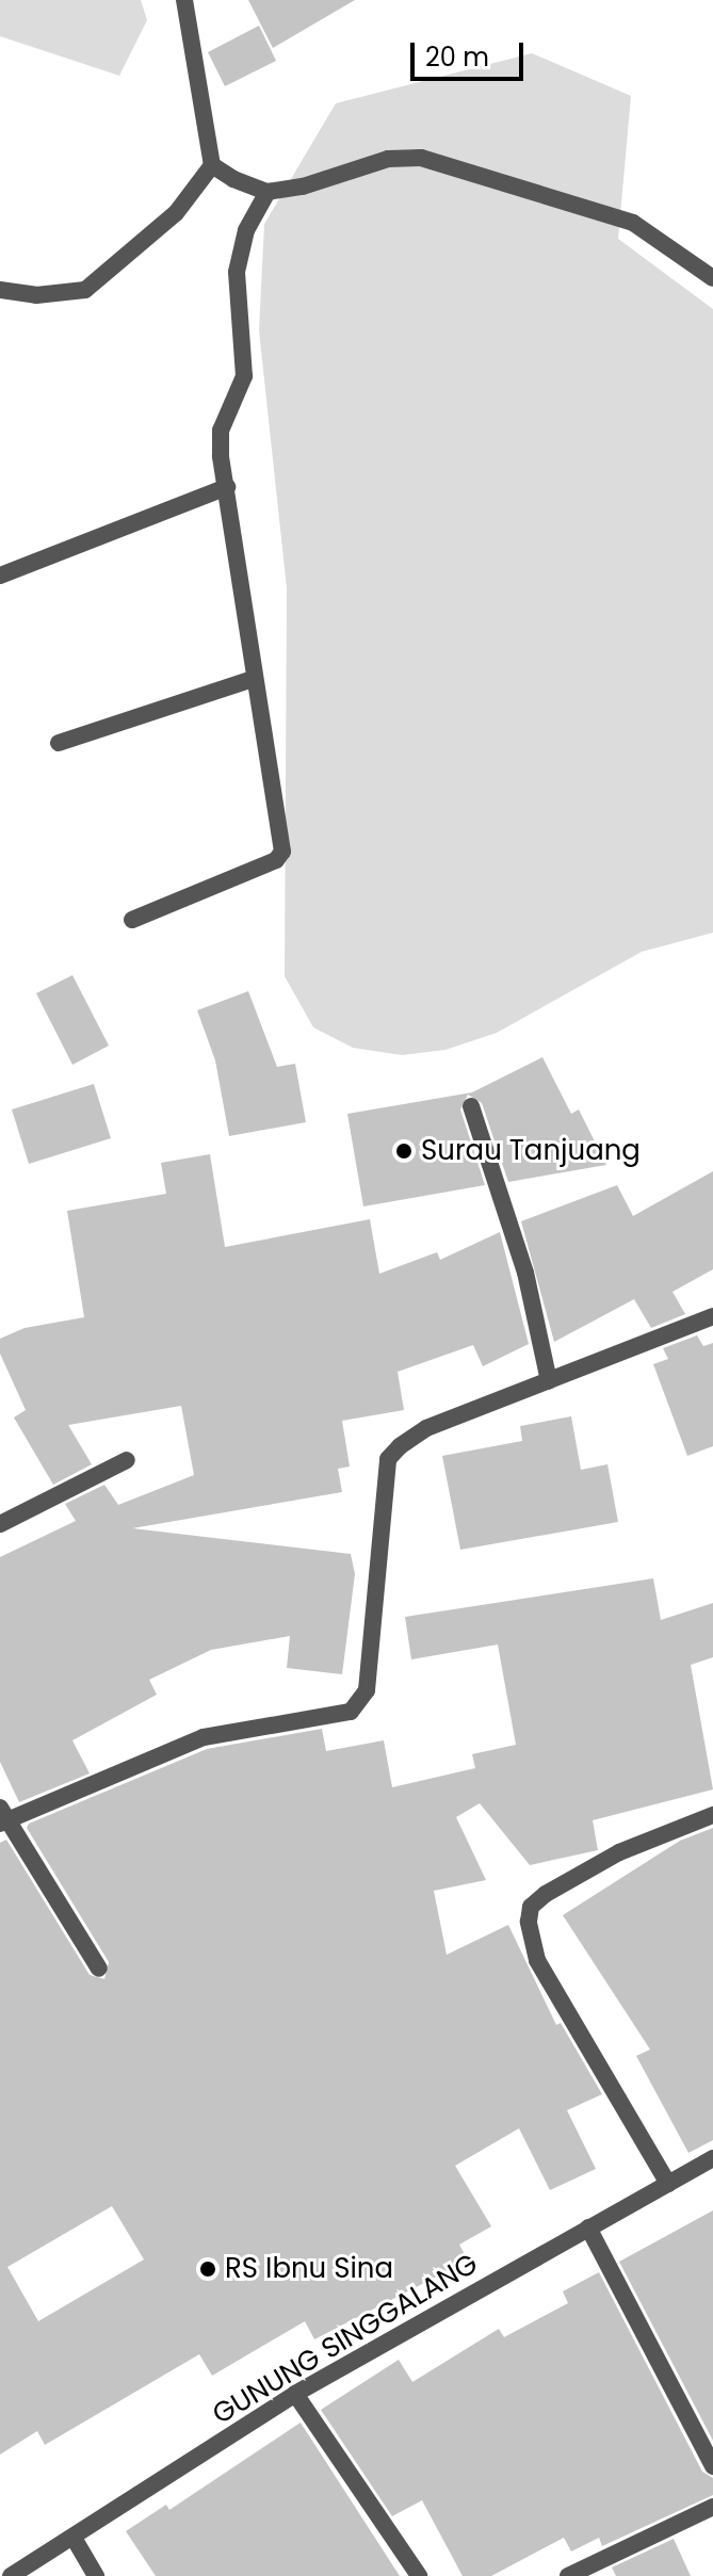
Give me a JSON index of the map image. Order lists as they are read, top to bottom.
{
  "streets": {
    "street": ["GUNUNG SINGGALANG"]
  },
  "places": ["Surau Tanjuang", "RS Ibnu Sina"],
  "scale_bar": "20 m"
}
